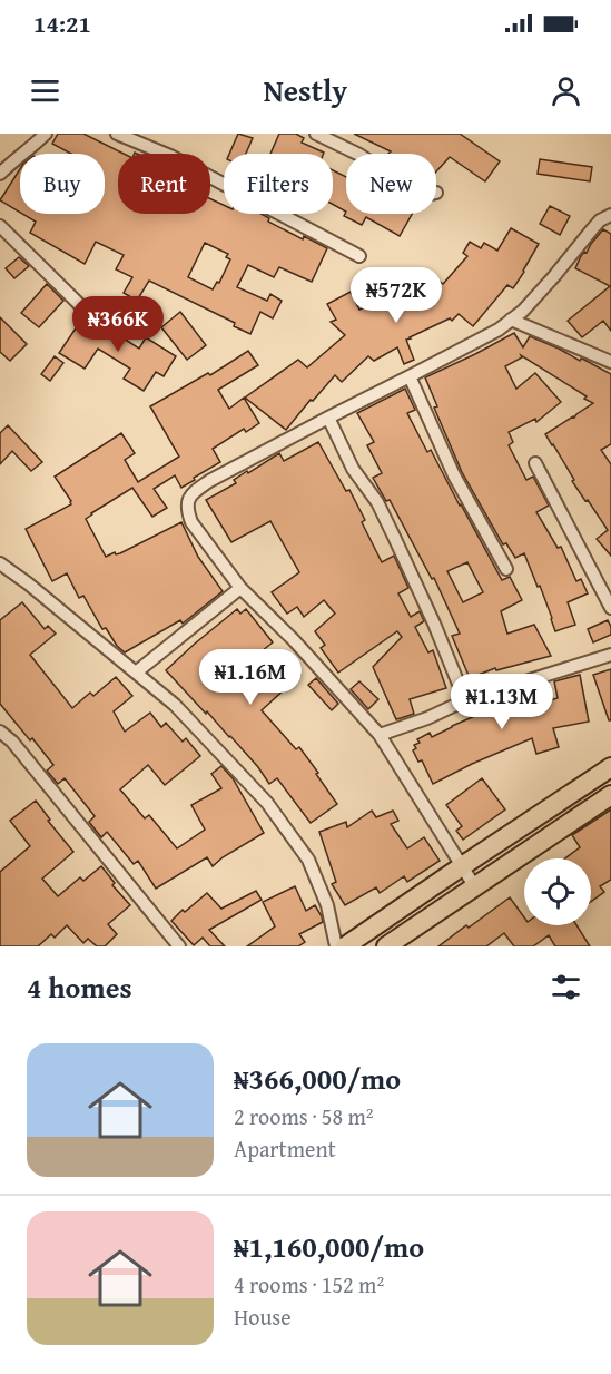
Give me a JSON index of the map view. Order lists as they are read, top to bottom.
{
  "page": {
    "status": "14:21",
    "header": "Nestly",
    "chip": [
      "Buy",
      "Rent",
      "Filters",
      "New"
    ],
    "price": [
      "₦572K",
      "₦366K",
      "₦1.16M",
      "₦1.13M"
    ],
    "heading": "4 homes",
    "list": [
      {
        "name": "₦366,000/mo",
        "note": "2 rooms · 58 m² · Apartment"
      },
      {
        "name": "₦1,160,000/mo",
        "note": "4 rooms · 152 m² · House"
      }
    ]
  }
}
